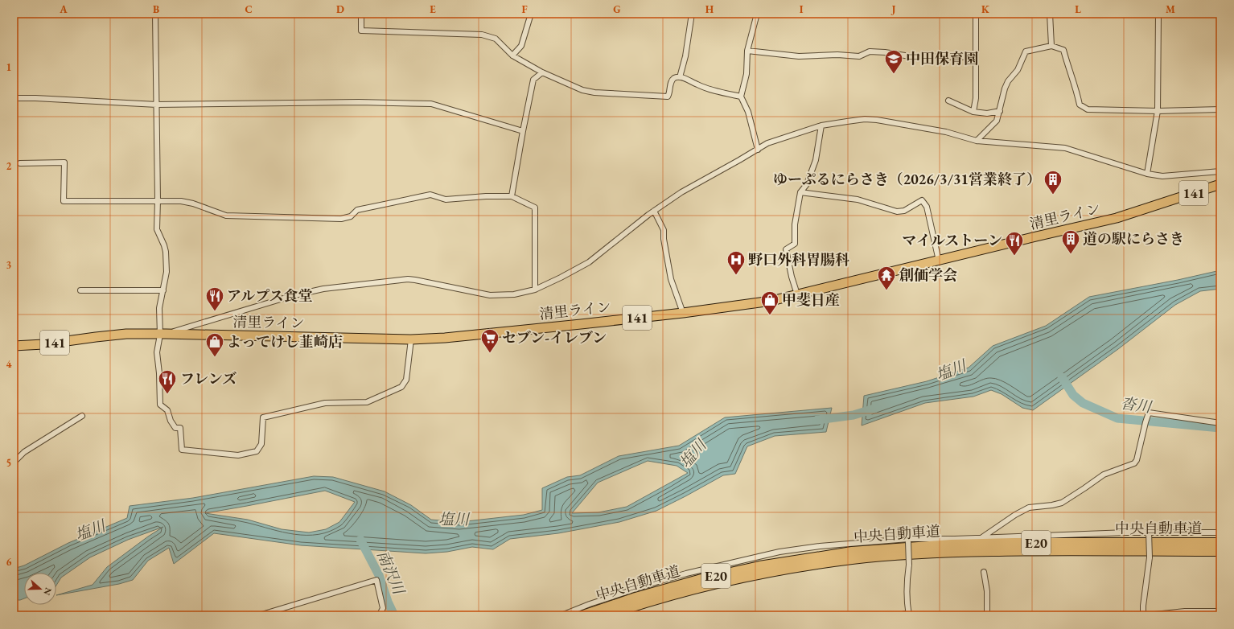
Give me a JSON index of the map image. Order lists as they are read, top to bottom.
{
  "streets": {
    "highway": [
      "141",
      "清里ライン",
      "中央自動車道",
      "E20"
    ]
  },
  "water": ["塩川", "沓川", "南沢川"],
  "places": {
    "school or university": ["中田保育園"],
    "building": ["ゆーぷるにらさき（2026/3/31営業終了）", "道の駅にらさき"],
    "restaurant": ["マイルストーン", "アルプス食堂", "フレンズ"],
    "hospital": ["野口外科胃腸科"],
    "temple": ["創価学会"],
    "shop": ["甲斐日産", "よってけし韮崎店"],
    "supermarket": ["セブン-イレブン"]
  },
  "north": "right",
  "grid": {
    "columns": [
      "A",
      "B",
      "C",
      "D",
      "E",
      "F",
      "G",
      "H",
      "I",
      "J",
      "K",
      "L",
      "M"
    ],
    "rows": [
      "1",
      "2",
      "3",
      "4",
      "5",
      "6"
    ]
  }
}
